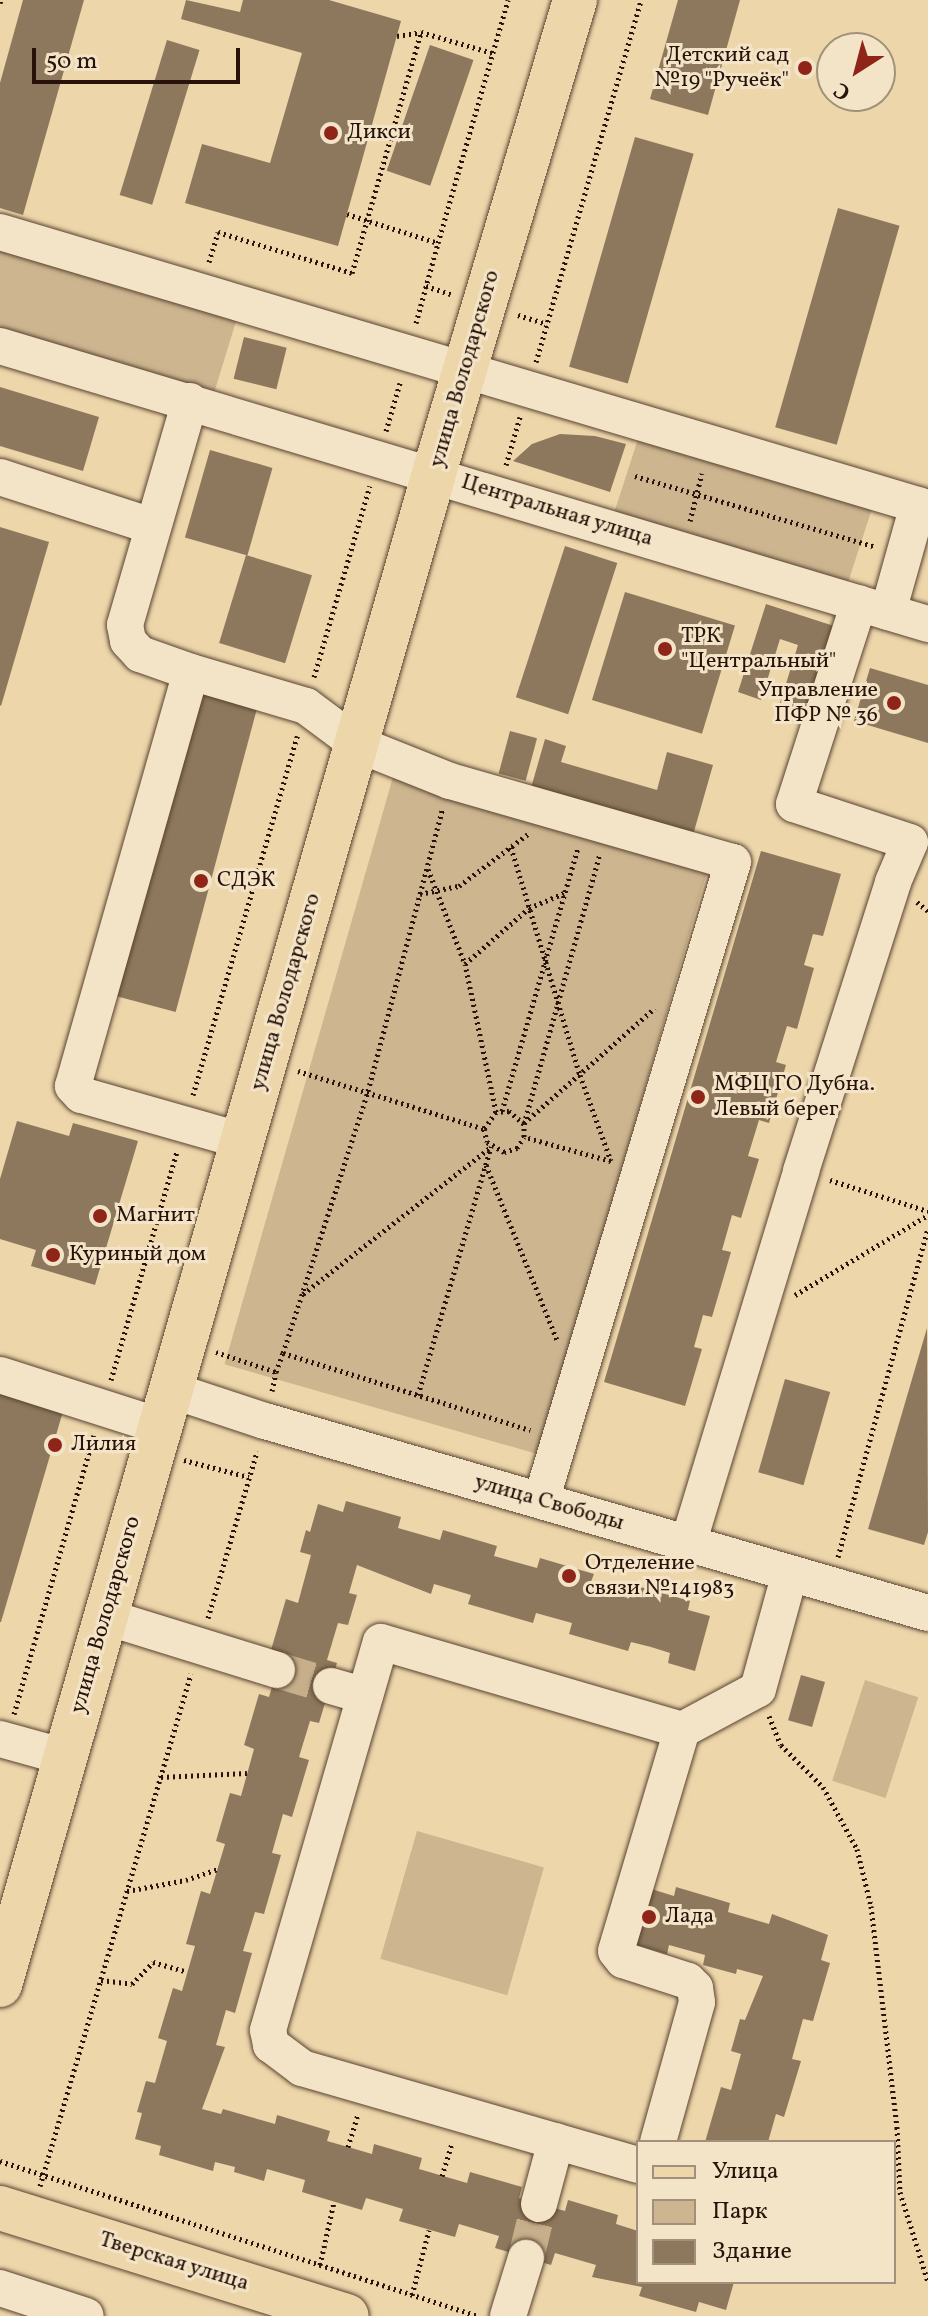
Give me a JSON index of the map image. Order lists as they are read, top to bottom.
{
  "streets": {
    "main road": ["улица Володарского", "Тверская улица"],
    "street": ["Центральная улица", "улица Свободы"]
  },
  "crossings": [
    ["улица Володарского", "Центральная улица"],
    ["улица Володарского", "улица Свободы"]
  ],
  "places": [
    "Детский сад №19 \"Ручеёк\"",
    "Дикси",
    "ТРК \"Центральный\"",
    "Управление ПФР № 36",
    "СДЭК",
    "МФЦ ГО Дубна. Левый берег",
    "Магнит",
    "Куриный дом",
    "Лилия",
    "Отделение связи №141983",
    "Лада"
  ],
  "legend": ["Улица", "Парк", "Здание"],
  "scale_bar": "50 m",
  "north": "bottom left"
}
